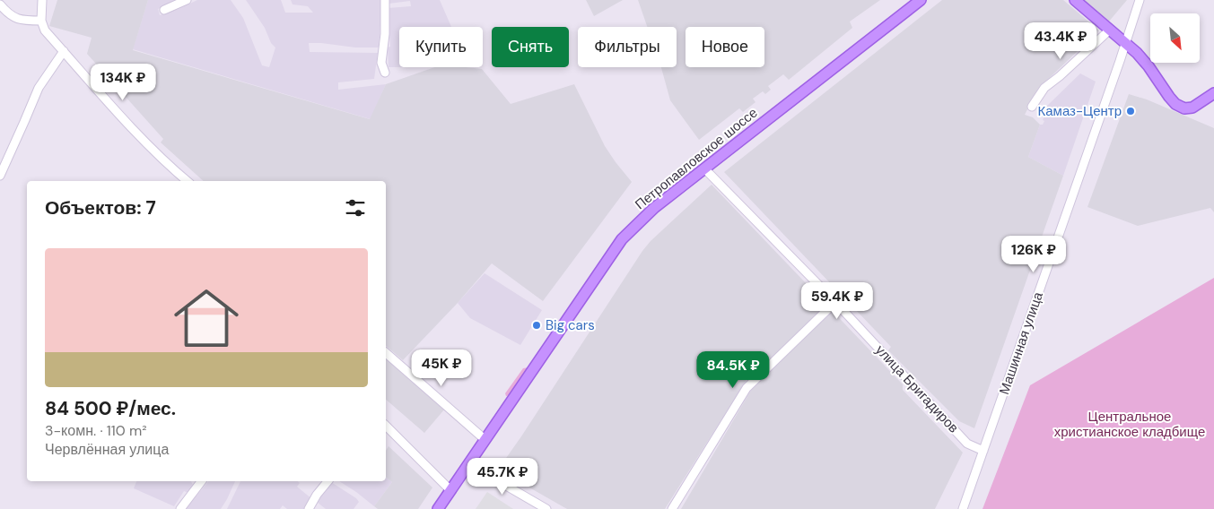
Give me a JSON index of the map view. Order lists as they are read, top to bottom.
{
  "streets": {
    "main road": ["Петропавловское шоссе"],
    "street": ["Машинная улица", "улица Бригадиров"]
  },
  "crossings": [
    ["Петропавловское шоссе", "улица Бригадиров"],
    ["Машинная улица", "улица Бригадиров"]
  ],
  "parks": ["Центральное христианское кладбище"],
  "places": ["Камаз-Центр", "Big cars"],
  "north": "bottom right",
  "page": {
    "price": [
      "43.4K ₽",
      "134K ₽",
      "126K ₽",
      "59.4K ₽",
      "45K ₽",
      "84.5K ₽",
      "45.7K ₽"
    ],
    "chip": [
      "Купить",
      "Снять",
      "Фильтры",
      "Новое"
    ],
    "heading": "Объектов: 7",
    "list": [
      {
        "name": "84 500 ₽/мес.",
        "note": "3-комн. · 110 m² · Червлённая улица"
      }
    ]
  }
}
